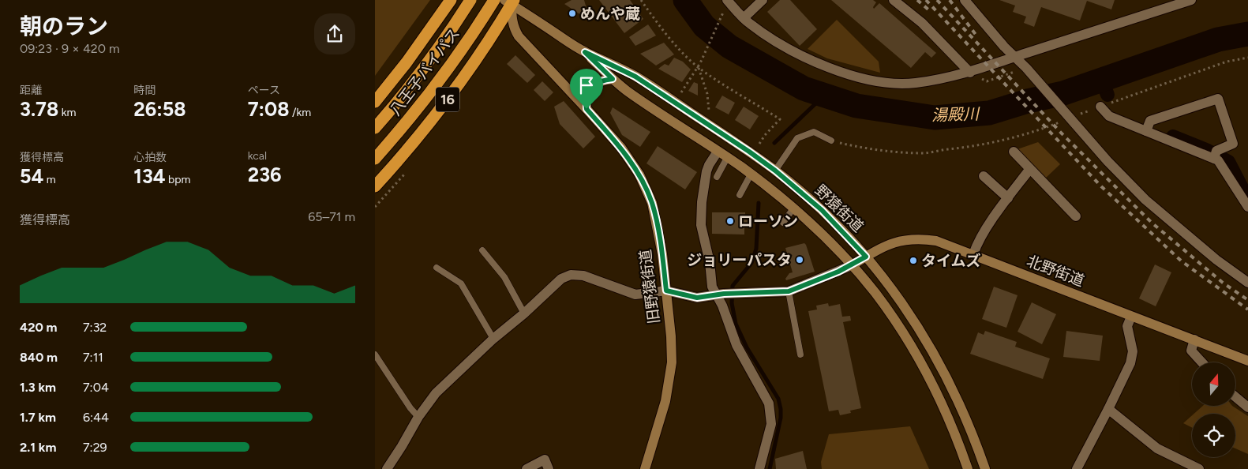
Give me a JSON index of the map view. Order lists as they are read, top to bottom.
{
  "streets": {
    "highway": ["八王子バイパス", "16"],
    "main road": ["野猿街道", "北野街道", "旧野猿街道"]
  },
  "crossings": [
    ["16", "野猿街道"],
    ["16", "旧野猿街道"],
    ["野猿街道", "北野街道"],
    ["野猿街道", "旧野猿街道"]
  ],
  "water": ["湯殿川"],
  "places": [
    "めんや蔵",
    "ローソン",
    "ジョリーパスタ",
    "タイムズ"
  ],
  "north": "top",
  "page": {
    "heading": ["朝のラン", "09:23 · 9 × 420 m"],
    "stats": [
      ["距離", "3.78 km"],
      ["時間", "26:58"],
      ["ペース", "7:08 /km"],
      ["獲得標高", "54 m"],
      ["心拍数", "134 bpm"],
      ["kcal", "236"]
    ],
    "chart": ["獲得標高", "65–71 m"],
    "list": [
      {
        "name": "420 m",
        "note": "7:32"
      },
      {
        "name": "840 m",
        "note": "7:11"
      },
      {
        "name": "1.3 km",
        "note": "7:04"
      },
      {
        "name": "1.7 km",
        "note": "6:44"
      },
      {
        "name": "2.1 km",
        "note": "7:29"
      }
    ]
  }
}
